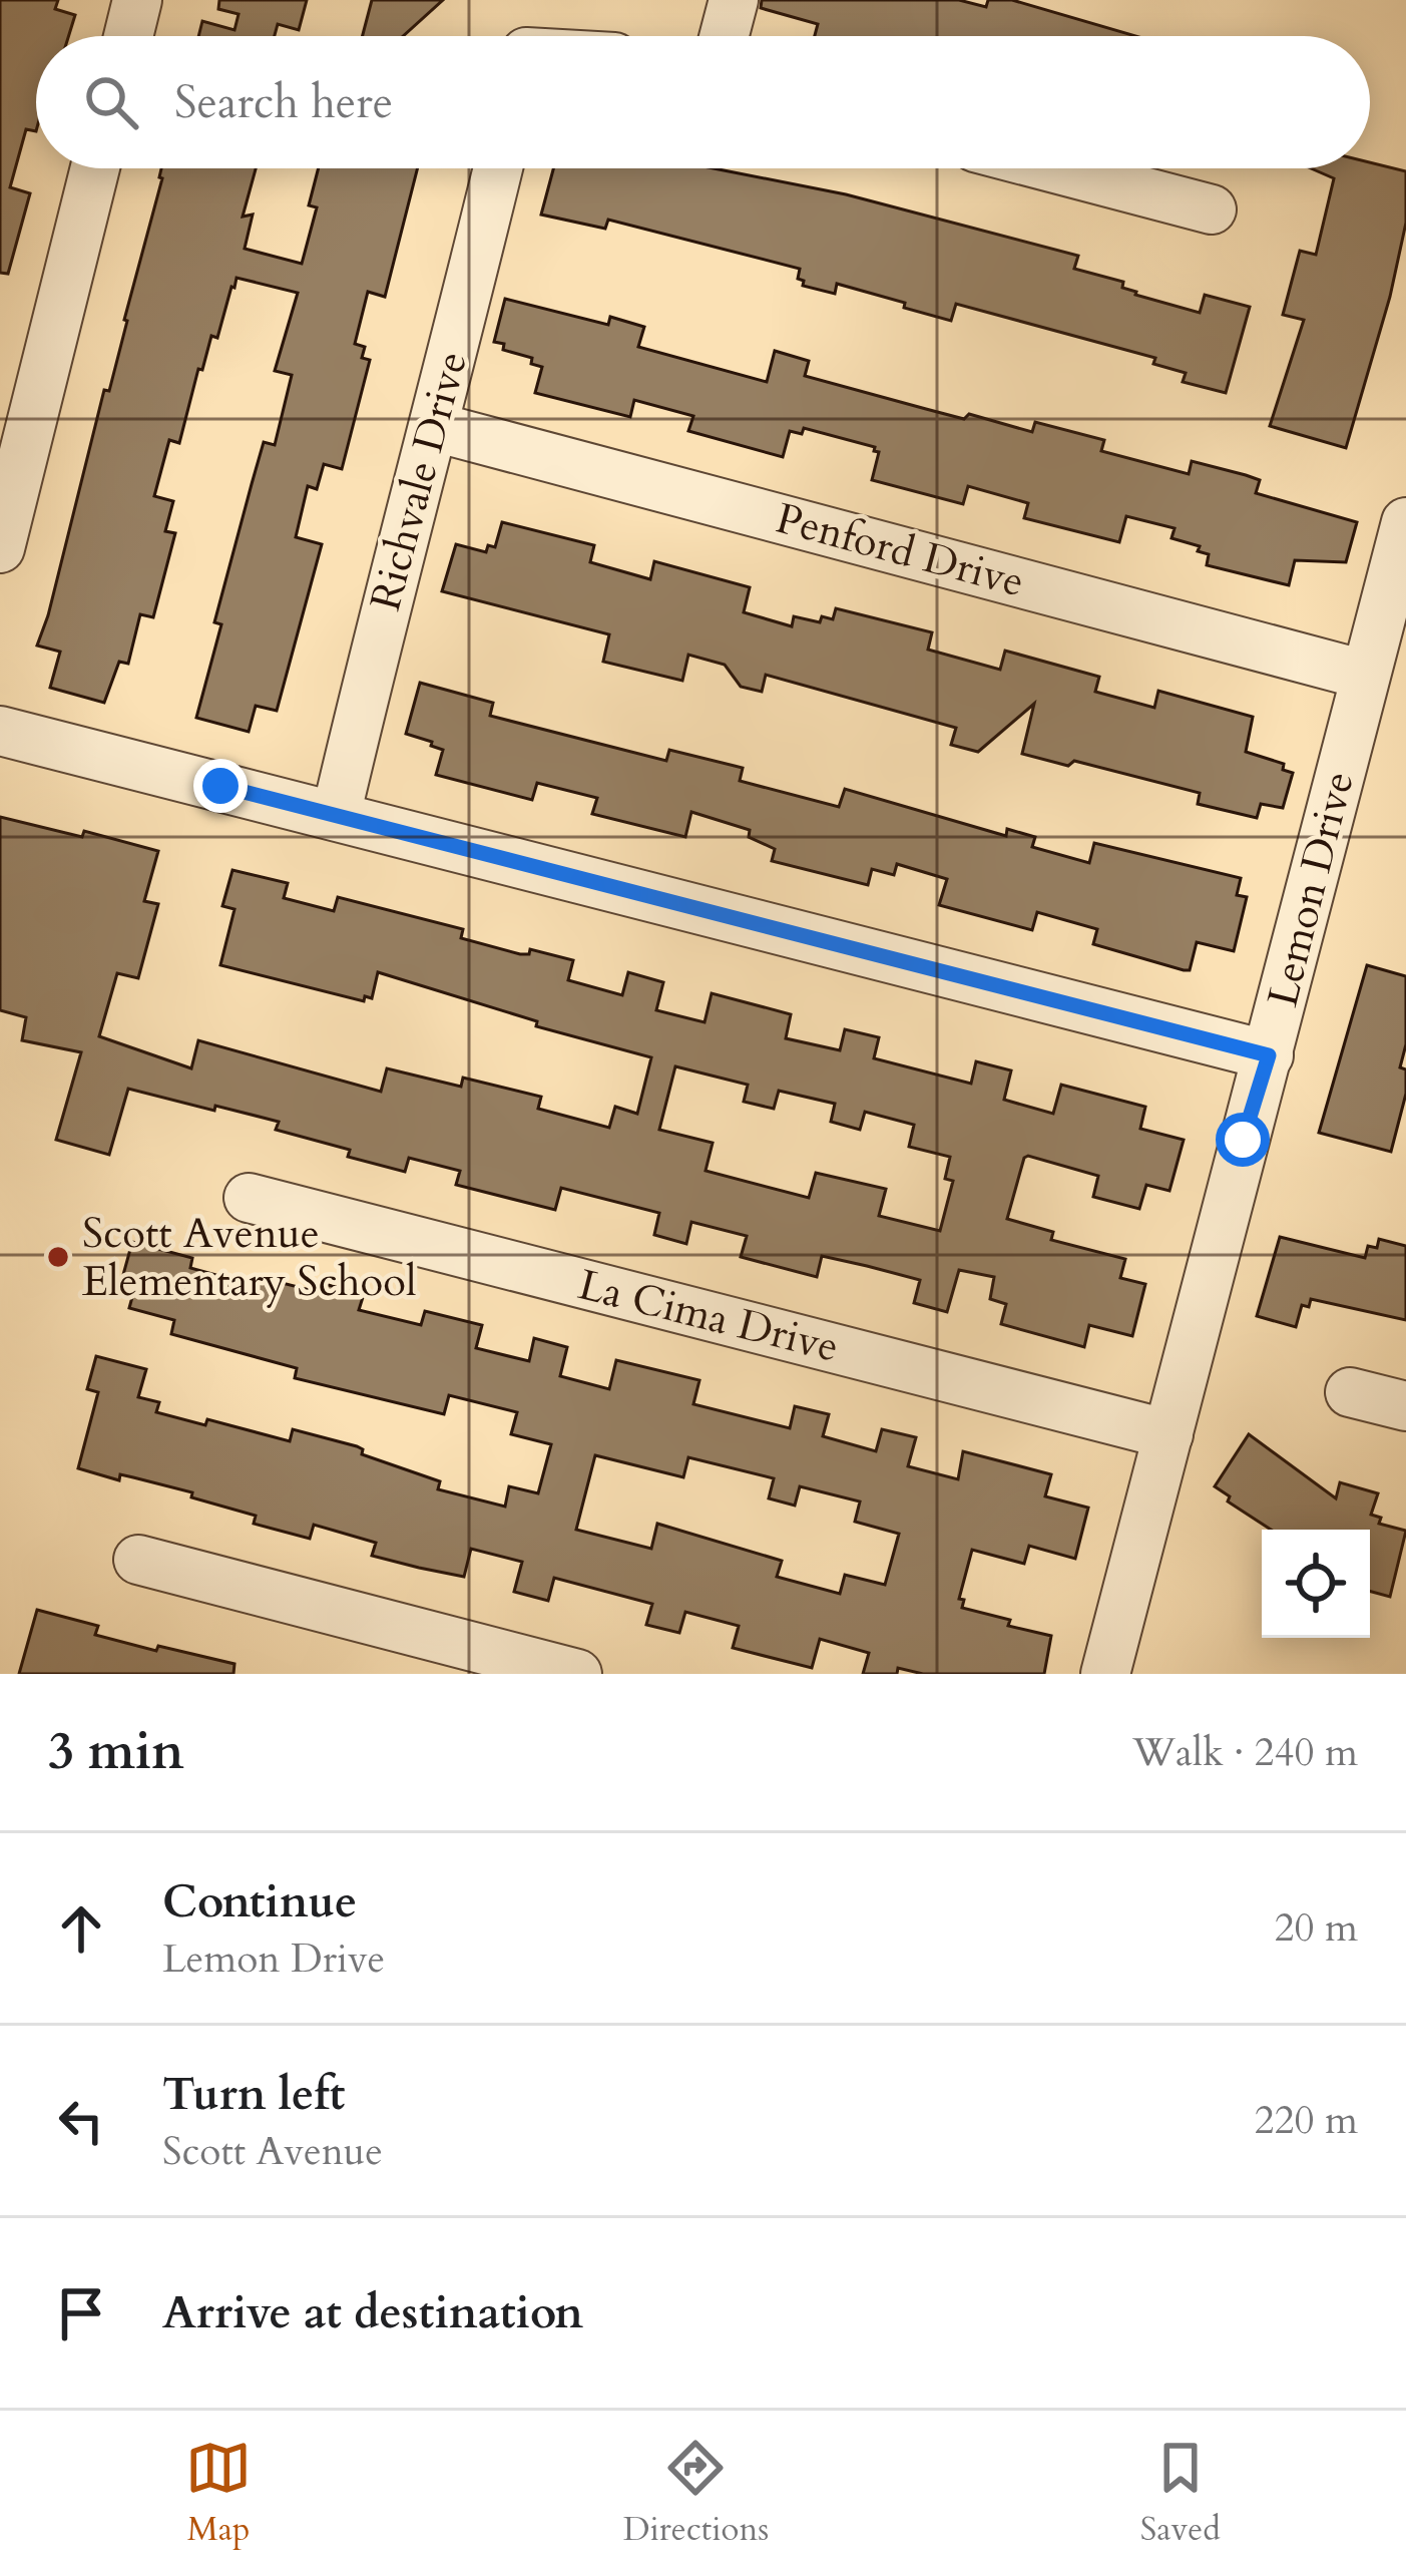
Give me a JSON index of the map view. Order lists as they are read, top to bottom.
{
  "streets": {
    "street": [
      "Richvale Drive",
      "Penford Drive",
      "Lemon Drive",
      "La Cima Drive"
    ]
  },
  "crossings": [
    ["Richvale Drive", "Penford Drive"],
    ["Penford Drive", "Lemon Drive"],
    ["Lemon Drive", "La Cima Drive"]
  ],
  "places": ["Scott Avenue Elementary School"],
  "page": {
    "search": "Search here",
    "heading": ["3 min", "Walk · 240 m"],
    "list": [
      ["Continue", "Lemon Drive", "20 m"],
      ["Turn left", "Scott Avenue", "220 m"],
      "Arrive at destination"
    ],
    "nav": ["Map", "Directions", "Saved"]
  }
}
